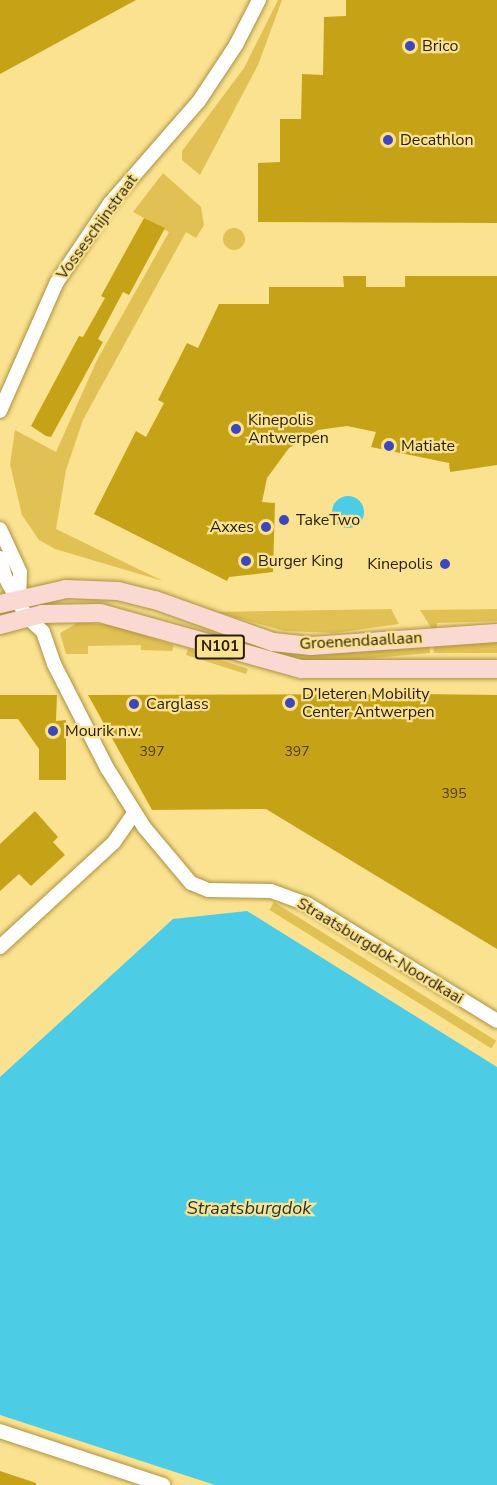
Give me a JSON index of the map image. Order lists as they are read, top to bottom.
{
  "streets": {
    "main road": ["Groenendaallaan", "N101"],
    "street": ["Vosseschijnstraat", "Straatsburgdok-Noordkaai"]
  },
  "crossings": [
    ["Groenendaallaan", "N101"]
  ],
  "water": ["Straatsburgdok"],
  "places": [
    "Brico",
    "Decathlon",
    "Kinepolis Antwerpen",
    "Matiate",
    "TakeTwo",
    "Axxes",
    "Burger King",
    "Kinepolis",
    "D’Ieteren Mobility Center Antwerpen",
    "Carglass",
    "Mourik n.v."
  ],
  "house_numbers": ["397", "397", "395"]
}
